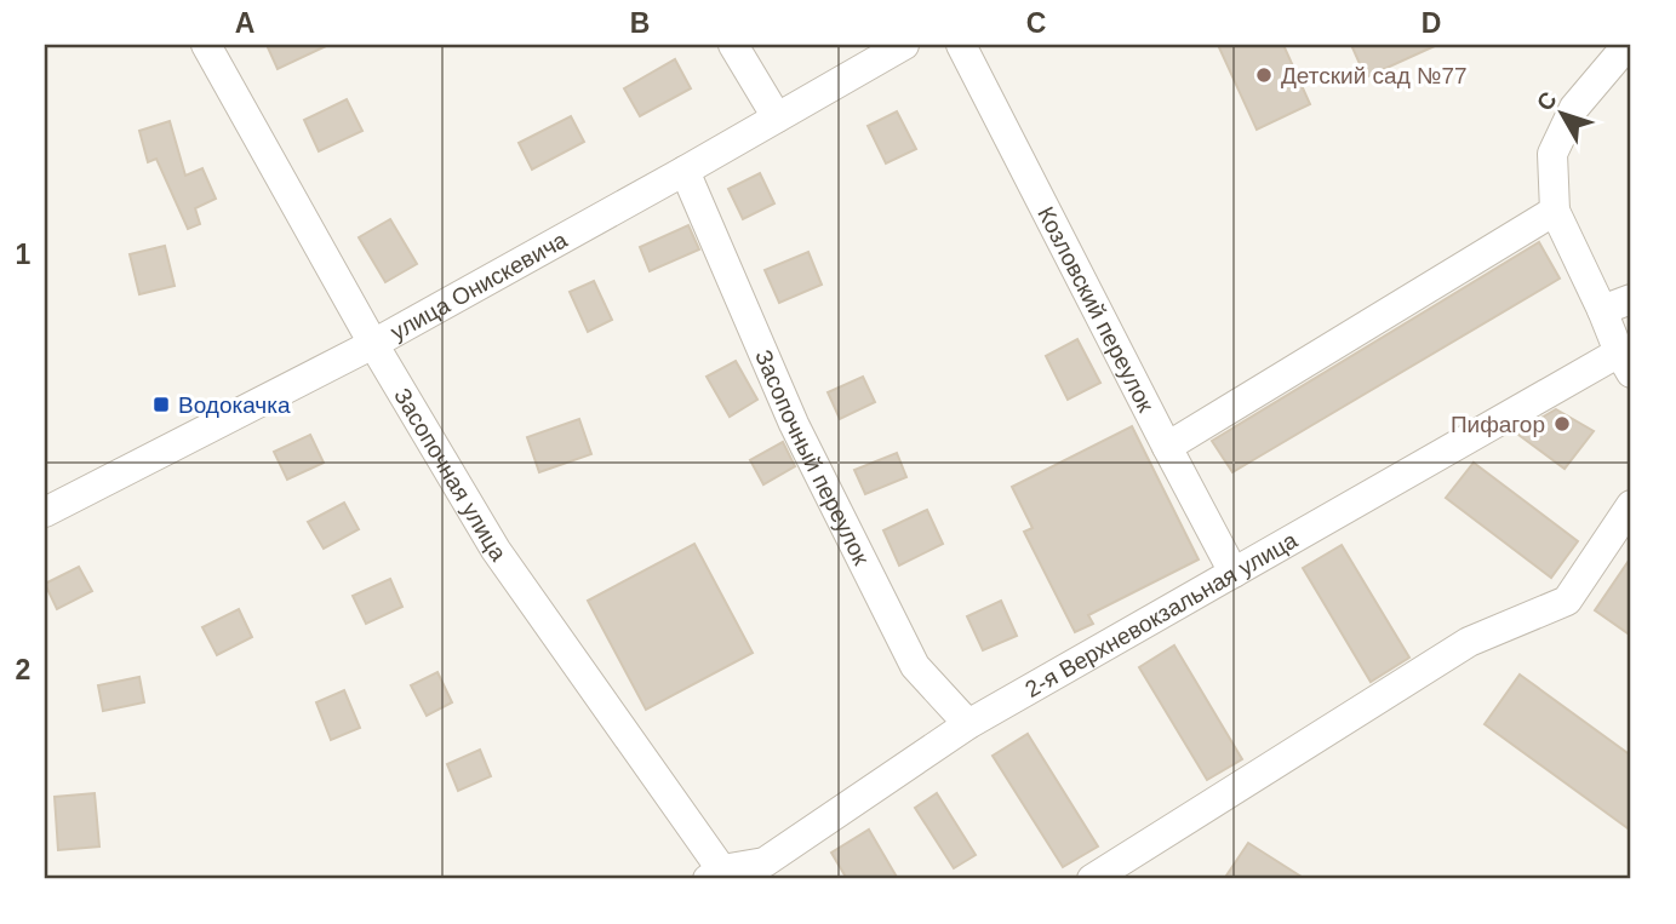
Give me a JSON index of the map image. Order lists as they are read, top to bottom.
{
  "streets": {
    "street": [
      "улица Онискевича",
      "Козловский переулок",
      "Засопочный переулок",
      "Засопочная улица",
      "2-я Верхневокзальная улица"
    ]
  },
  "crossings": [
    ["улица Онискевича", "Засопочный переулок"],
    ["улица Онискевича", "Засопочная улица"],
    ["Козловский переулок", "2-я Верхневокзальная улица"],
    ["Засопочный переулок", "2-я Верхневокзальная улица"],
    ["Засопочная улица", "2-я Верхневокзальная улица"]
  ],
  "places": {
    "other": ["Детский сад №77", "Пифагор"],
    "transit": ["Водокачка"]
  },
  "north": "top left",
  "grid": {
    "columns": [
      "A",
      "B",
      "C",
      "D"
    ],
    "rows": ["1", "2"]
  }
}
